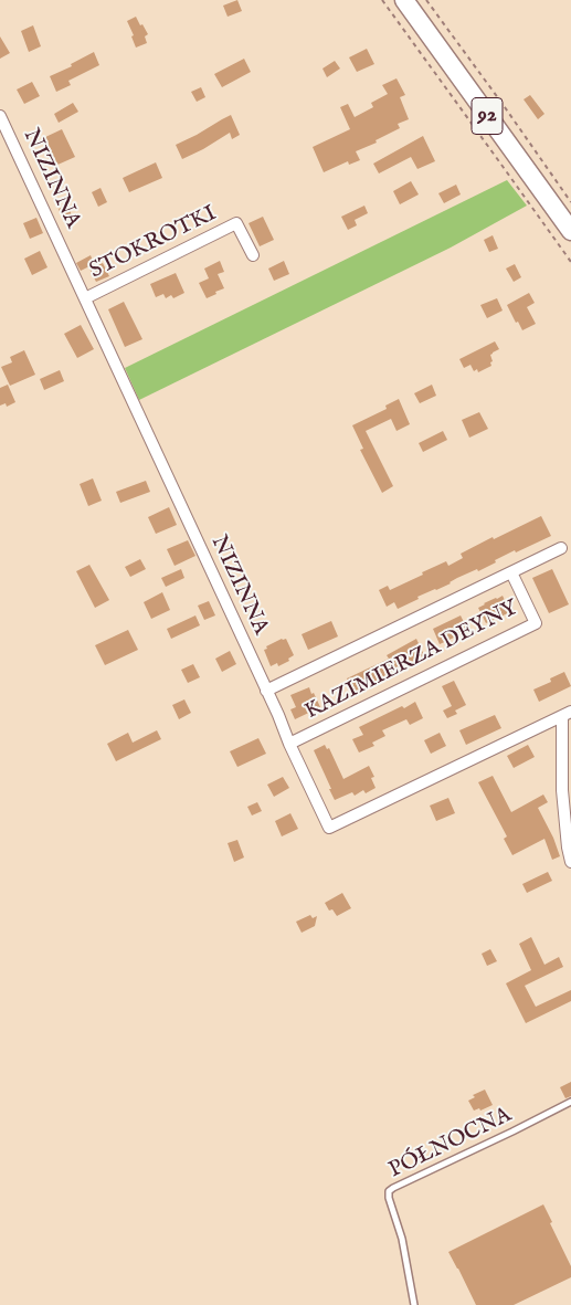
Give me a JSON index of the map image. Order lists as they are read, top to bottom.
{
  "streets": {
    "main road": ["92"],
    "street": ["NIZINNA", "STOKROTKI", "KAZIMIERZA DEYNY"],
    "lane": ["PÓŁNOCNA"]
  },
  "crossings": [
    ["NIZINNA", "STOKROTKI"],
    ["NIZINNA", "KAZIMIERZA DEYNY"]
  ]
}
